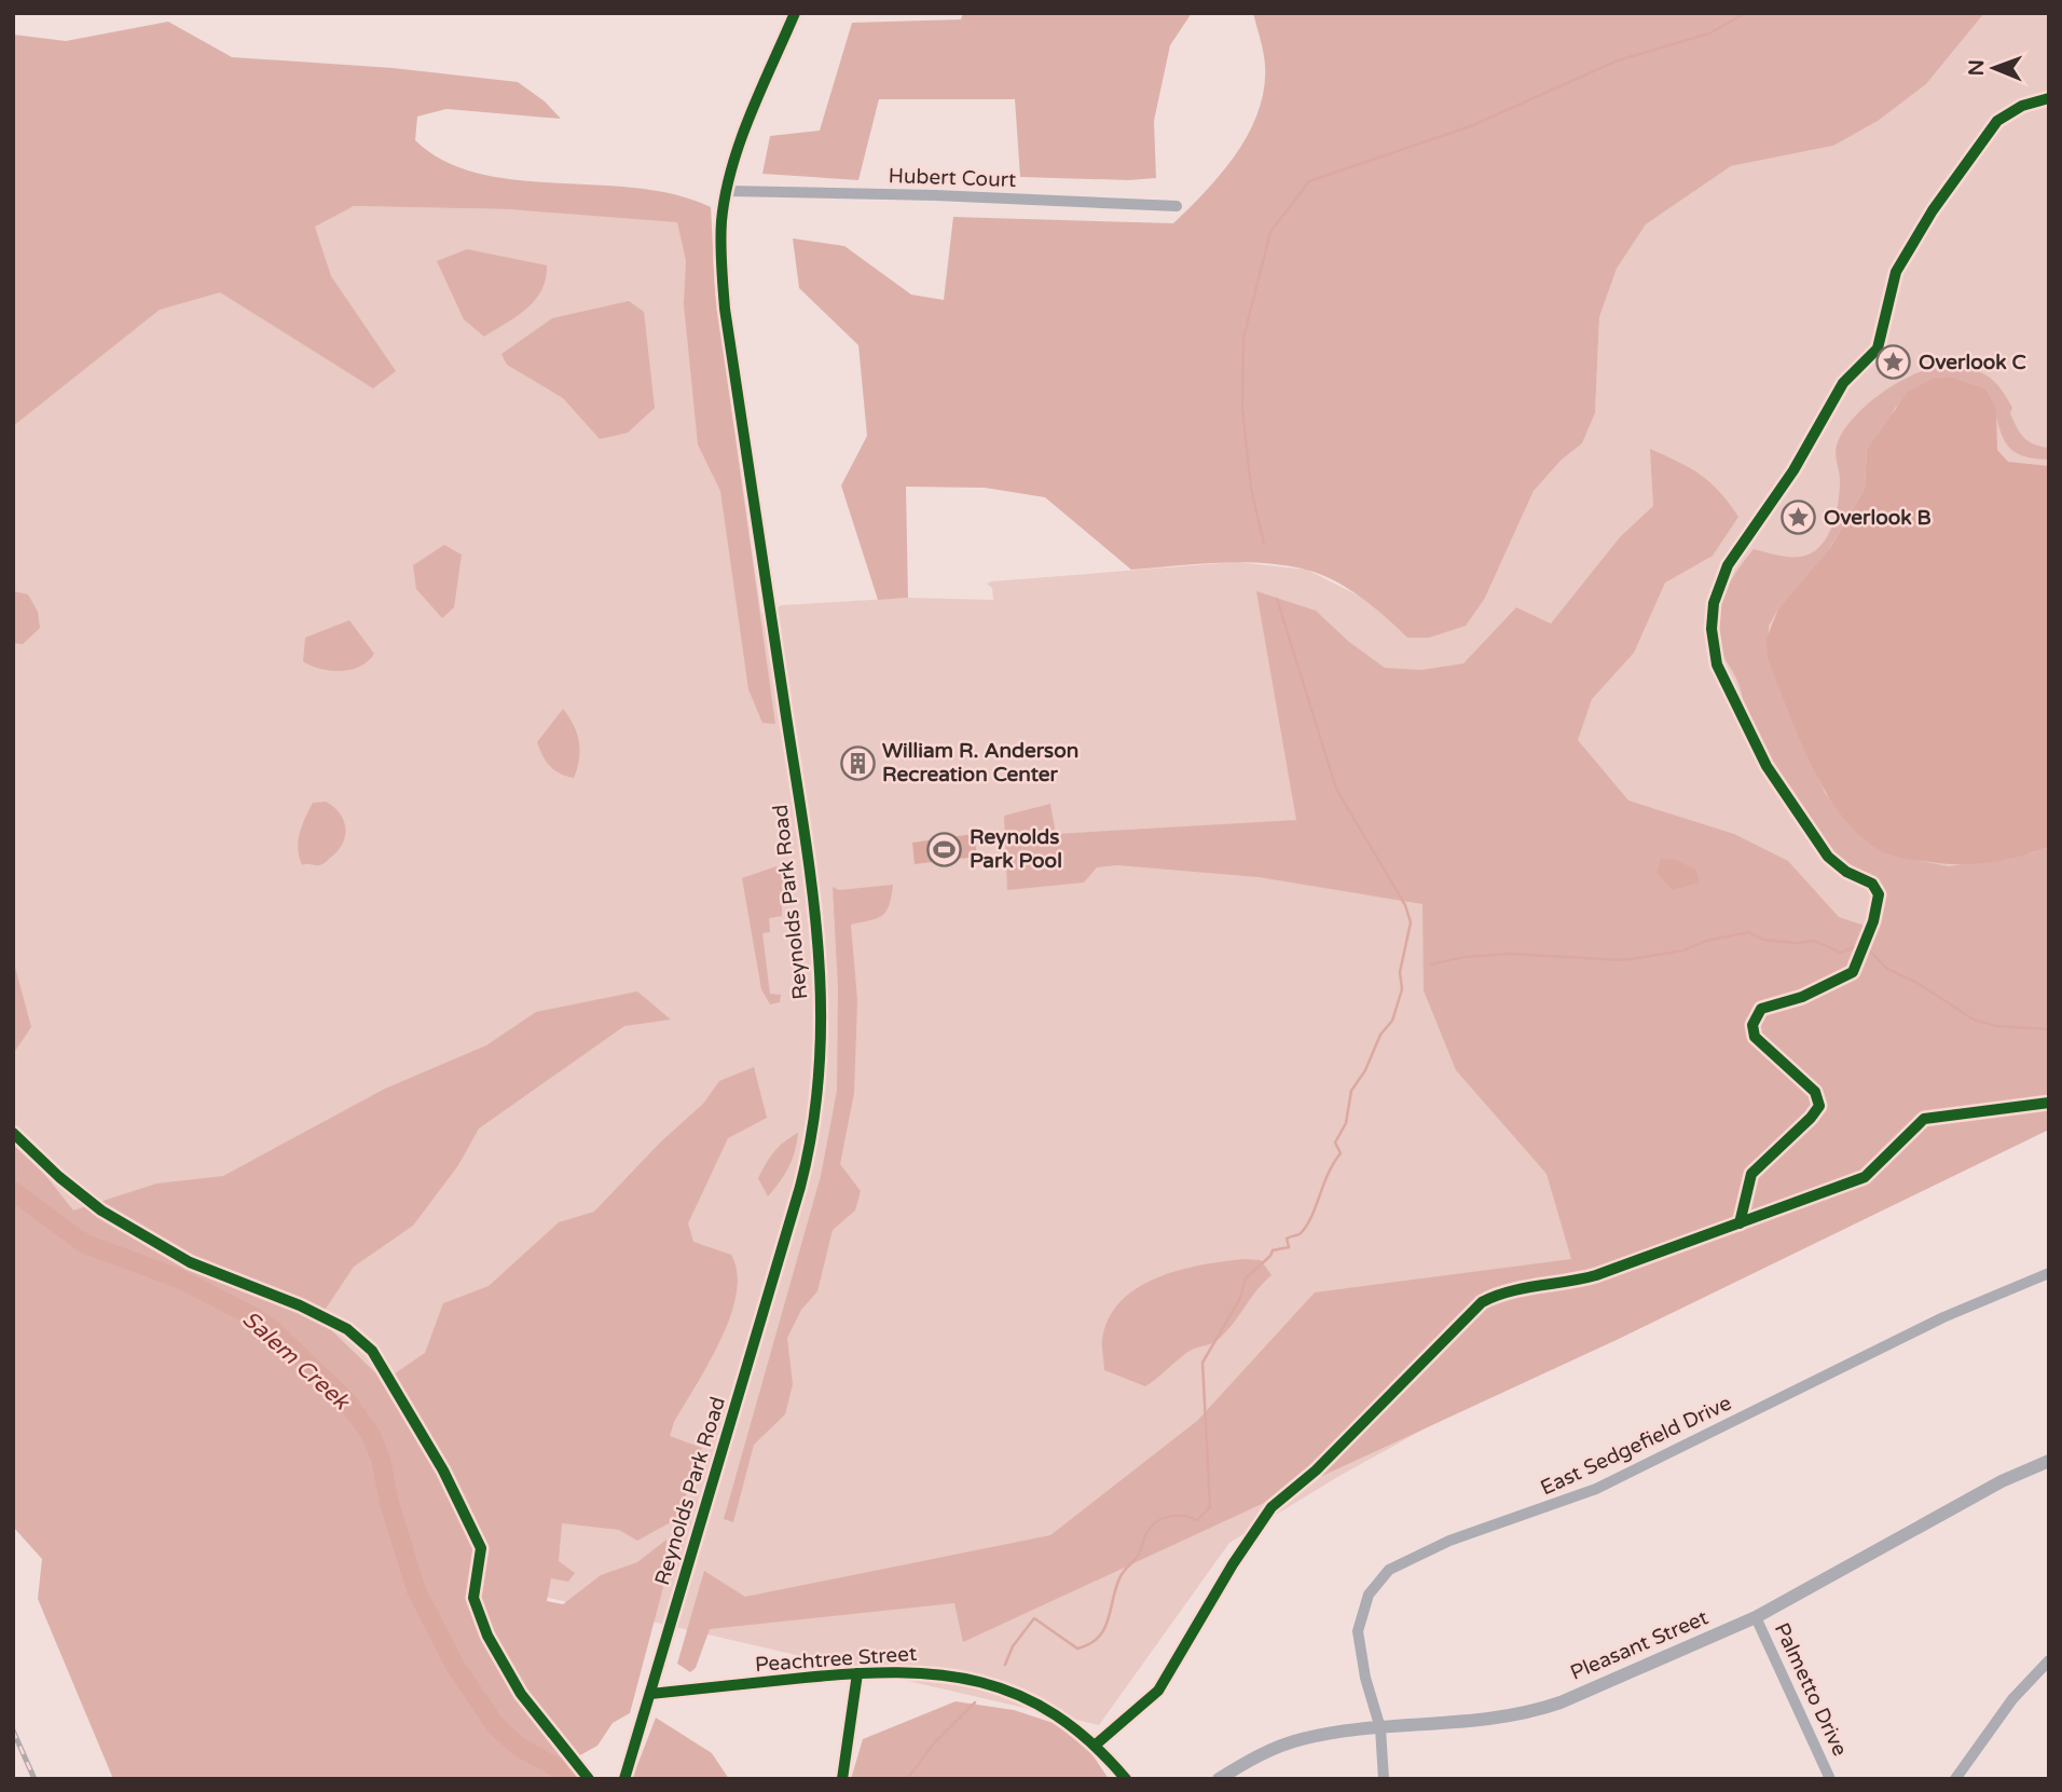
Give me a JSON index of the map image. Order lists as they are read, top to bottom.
{
  "streets": {
    "main road": ["Reynolds Park Road"],
    "street": [
      "Hubert Court",
      "East Sedgefield Drive",
      "Pleasant Street",
      "Peachtree Street",
      "Palmetto Drive"
    ]
  },
  "crossings": [
    ["Hubert Court", "Reynolds Park Road"],
    ["Reynolds Park Road", "Peachtree Street"],
    ["East Sedgefield Drive", "Pleasant Street"],
    ["Pleasant Street", "Palmetto Drive"]
  ],
  "water": ["Salem Creek"],
  "places": {
    "place": ["Overlook C", "Overlook B"],
    "building": ["William R. Anderson Recreation Center"],
    "sports": ["Reynolds Park Pool"]
  },
  "north": "left"
}
